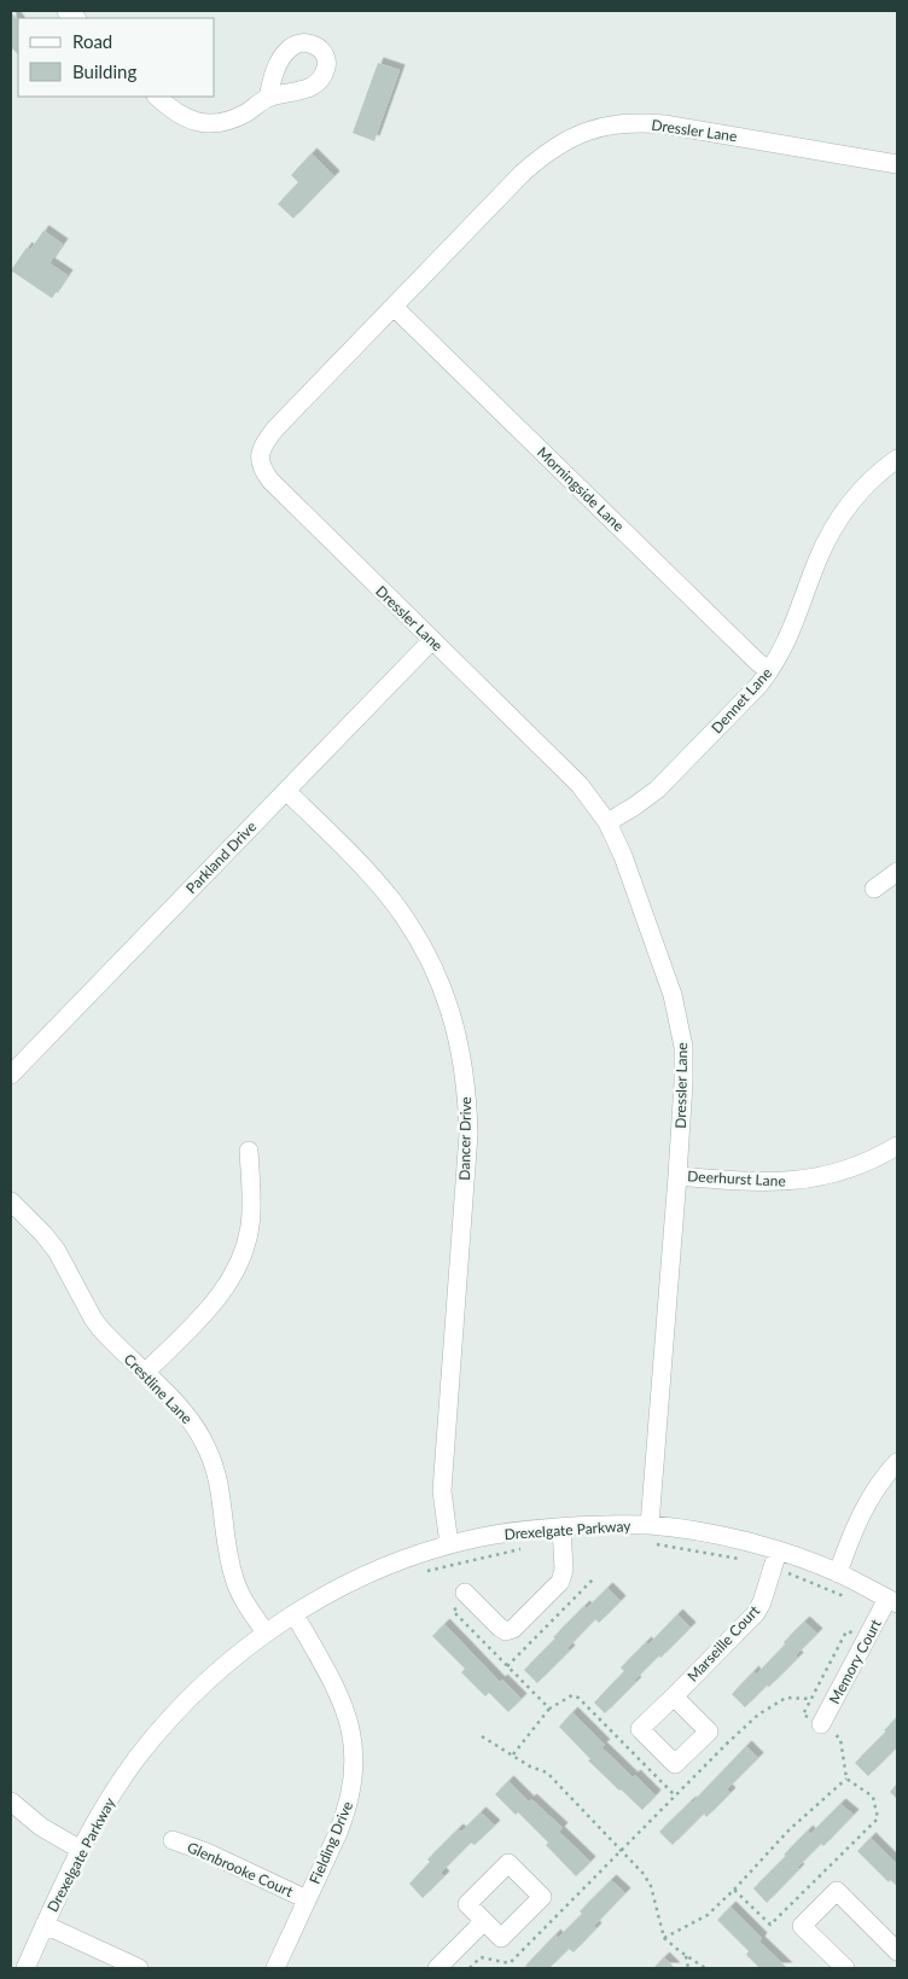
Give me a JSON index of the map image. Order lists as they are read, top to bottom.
{
  "streets": {
    "street": [
      "Dressler Lane",
      "Morningside Lane",
      "Dennet Lane",
      "Parkland Drive",
      "Dancer Drive",
      "Deerhurst Lane",
      "Crestline Lane",
      "Drexelgate Parkway",
      "Marseille Court",
      "Memory Court",
      "Fielding Drive",
      "Glenbrooke Court"
    ]
  },
  "crossings": [
    ["Dressler Lane", "Morningside Lane"],
    ["Dressler Lane", "Dennet Lane"],
    ["Dressler Lane", "Parkland Drive"],
    ["Dressler Lane", "Deerhurst Lane"],
    ["Dressler Lane", "Drexelgate Parkway"],
    ["Morningside Lane", "Dennet Lane"],
    ["Parkland Drive", "Dancer Drive"],
    ["Dancer Drive", "Drexelgate Parkway"],
    ["Crestline Lane", "Drexelgate Parkway"],
    ["Drexelgate Parkway", "Marseille Court"],
    ["Drexelgate Parkway", "Memory Court"],
    ["Drexelgate Parkway", "Fielding Drive"],
    ["Fielding Drive", "Glenbrooke Court"]
  ],
  "legend": ["Road", "Building"]
}
